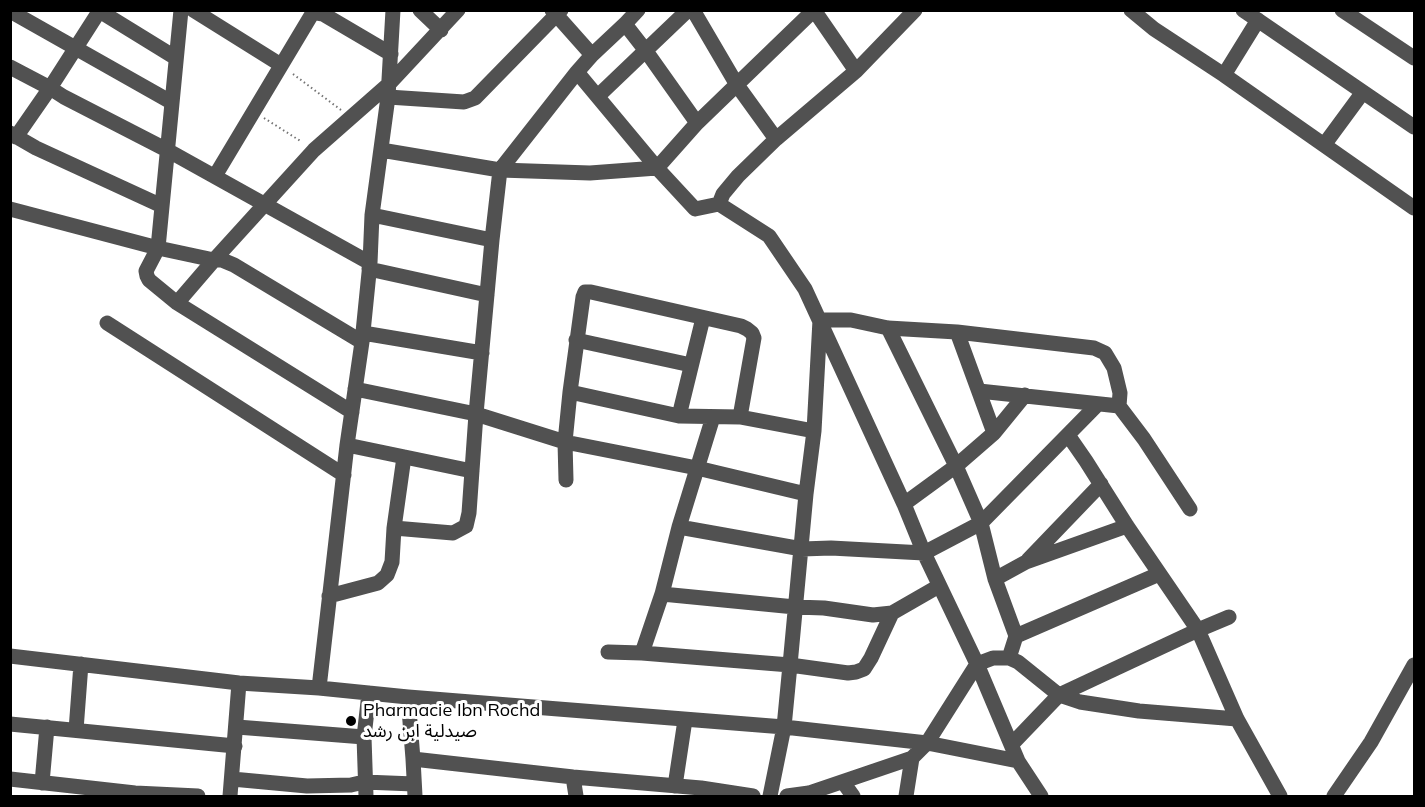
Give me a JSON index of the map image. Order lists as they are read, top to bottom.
{
  "places": ["Pharmacie Ibn Rochd صيدلية ابن رشد"]
}
